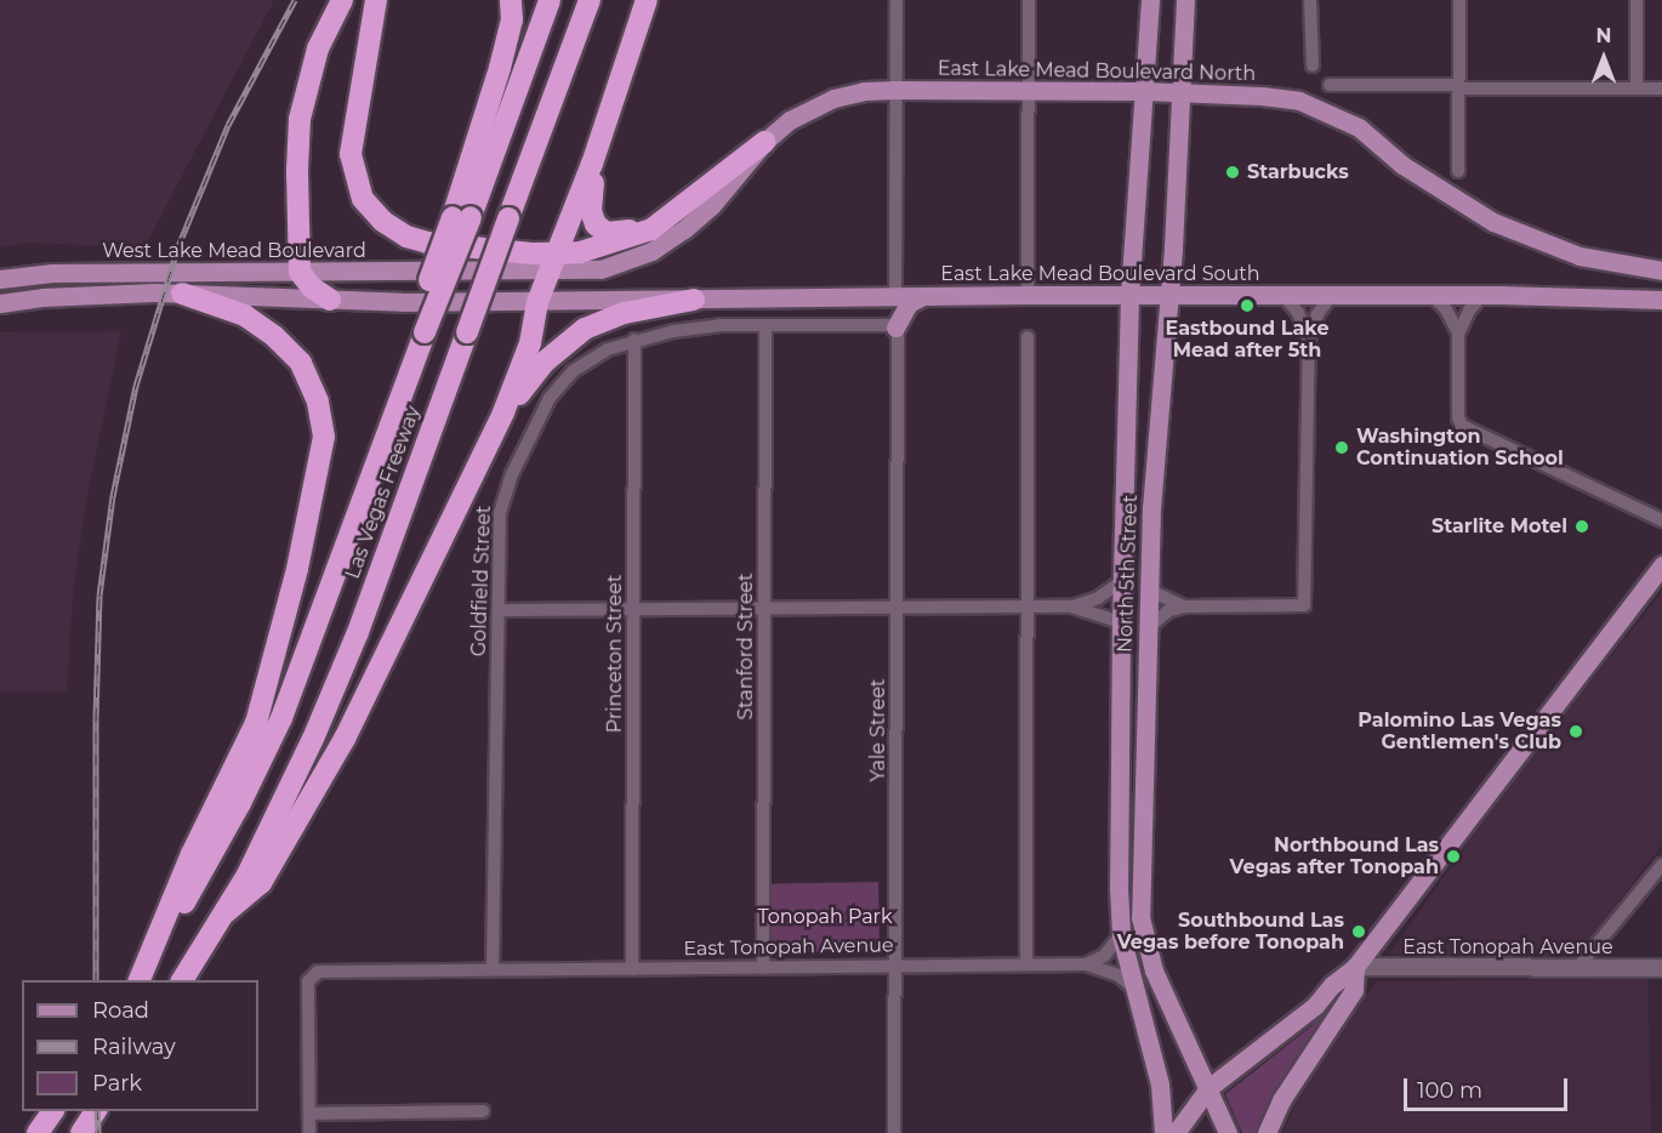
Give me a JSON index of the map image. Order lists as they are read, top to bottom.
{
  "streets": {
    "highway": ["Las Vegas Freeway"],
    "main road": [
      "East Lake Mead Boulevard North",
      "West Lake Mead Boulevard",
      "East Lake Mead Boulevard South",
      "North 5th Street"
    ],
    "street": [
      "Goldfield Street",
      "Stanford Street",
      "Princeton Street",
      "Yale Street",
      "East Tonopah Avenue"
    ]
  },
  "crossings": [
    ["East Lake Mead Boulevard North", "West Lake Mead Boulevard"],
    ["East Lake Mead Boulevard North", "North 5th Street"],
    ["East Lake Mead Boulevard South", "North 5th Street"],
    ["North 5th Street", "East Tonopah Avenue"],
    ["Goldfield Street", "Stanford Street"],
    ["Goldfield Street", "Princeton Street"],
    ["Goldfield Street", "Yale Street"],
    ["Goldfield Street", "East Tonopah Avenue"],
    ["Stanford Street", "East Tonopah Avenue"],
    ["Princeton Street", "East Tonopah Avenue"],
    ["Yale Street", "East Tonopah Avenue"]
  ],
  "parks": ["Tonopah Park"],
  "places": [
    "Starbucks",
    "Eastbound Lake Mead after 5th",
    "Washington Continuation School",
    "Starlite Motel",
    "Palomino Las Vegas Gentlemen's Club",
    "Northbound Las Vegas after Tonopah",
    "Southbound Las Vegas before Tonopah"
  ],
  "legend": ["Road", "Railway", "Park"],
  "scale_bar": "100 m",
  "north": "top"
}
